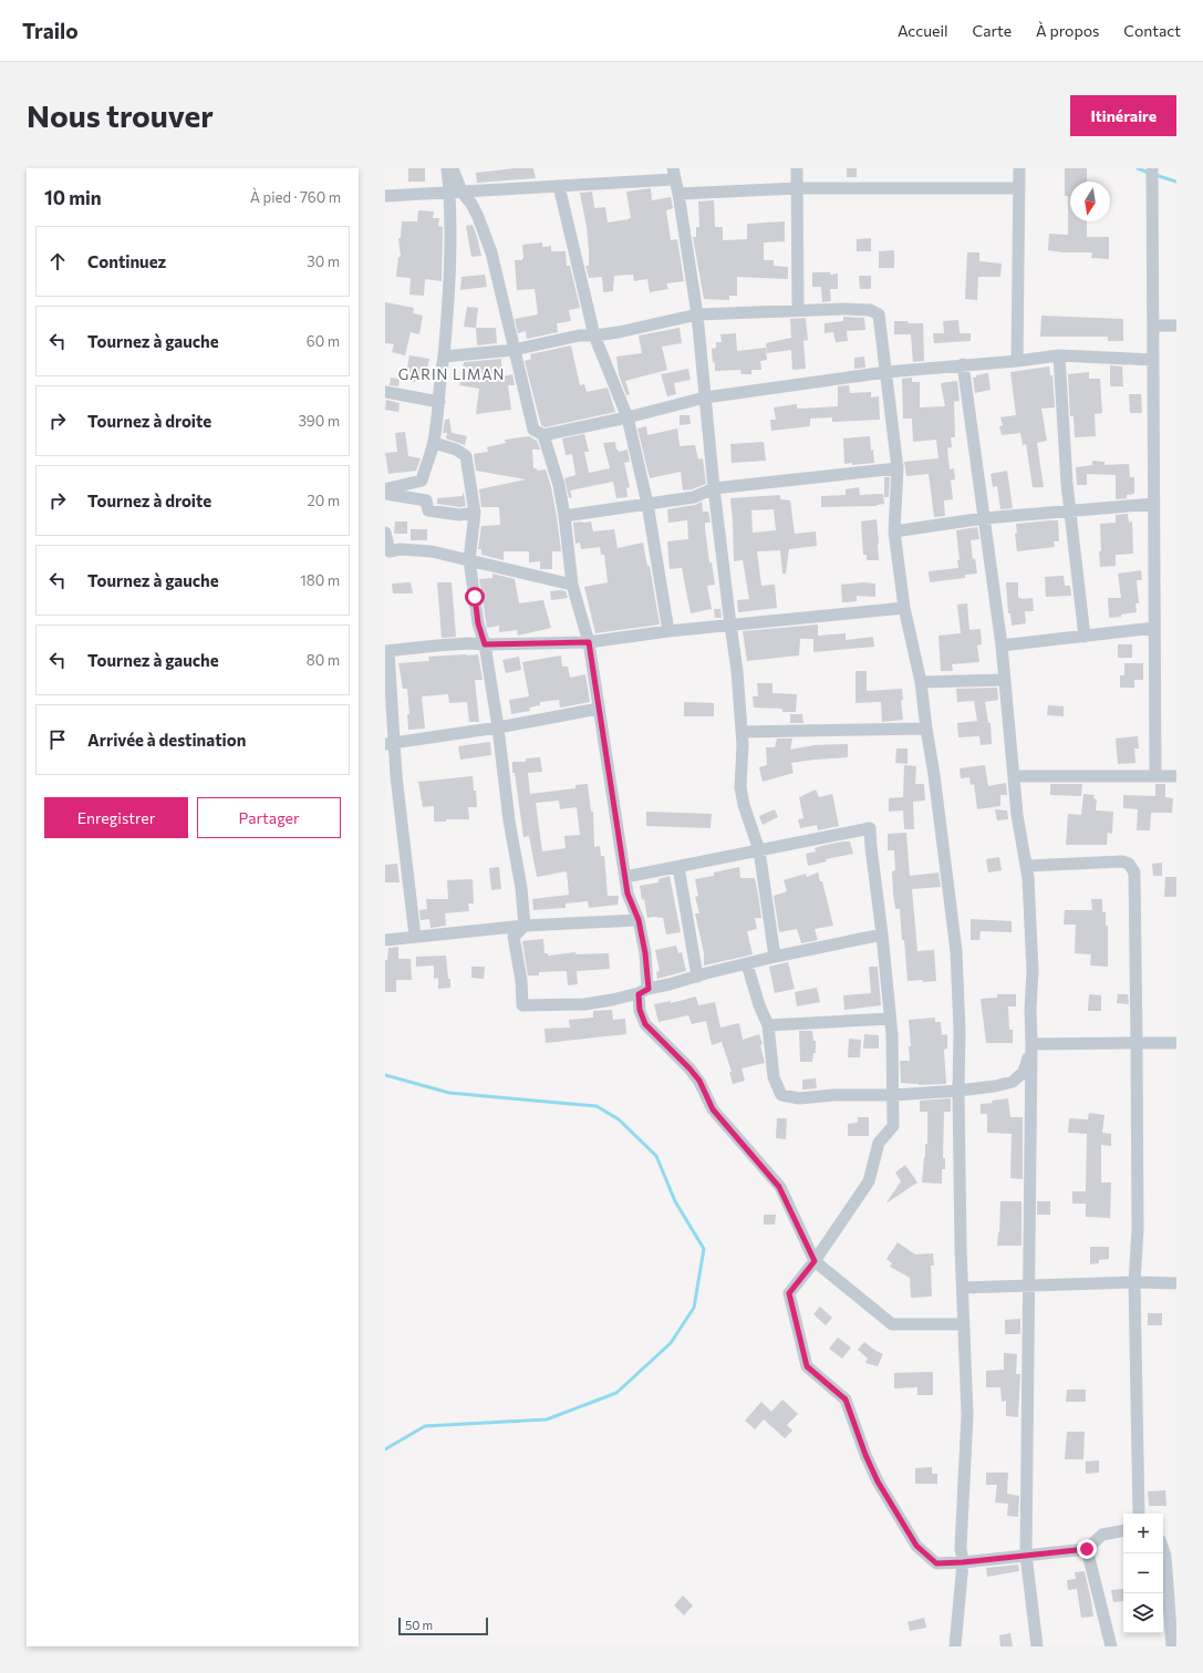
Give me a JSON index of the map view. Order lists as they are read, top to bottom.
{
  "districts": ["GARIN LIMAN"],
  "scale_bar": "50 m",
  "north": "bottom",
  "page": {
    "header": "Trailo",
    "nav": [
      "Accueil",
      "Carte",
      "À propos",
      "Contact"
    ],
    "buttons": [
      "Itinéraire",
      ["Enregistrer", "Partager"]
    ],
    "title": "Nous trouver",
    "heading": ["10 min", "À pied · 760 m"],
    "list": [
      ["Continuez", "30 m"],
      ["Tournez à gauche", "60 m"],
      ["Tournez à droite", "390 m"],
      ["Tournez à droite", "20 m"],
      ["Tournez à gauche", "180 m"],
      ["Tournez à gauche", "80 m"],
      "Arrivée à destination"
    ],
    "map_buttons": ["+", "−"],
    "scale": "50 m"
  }
}
